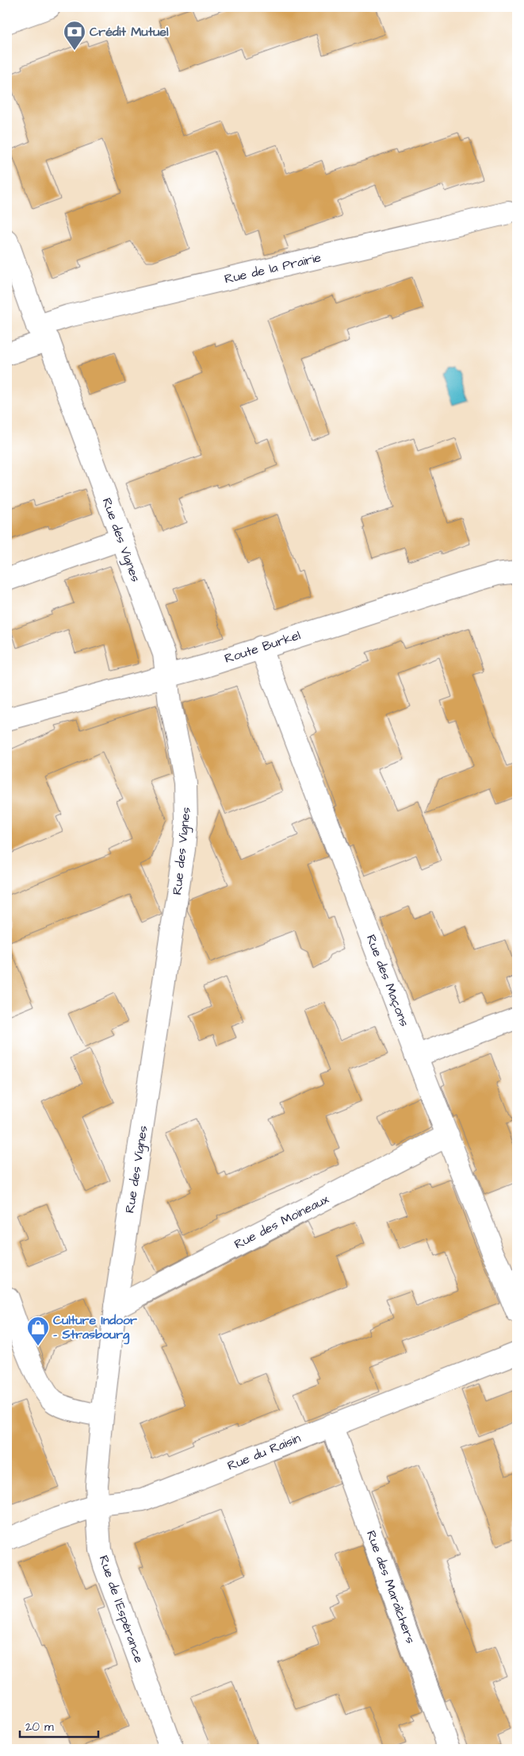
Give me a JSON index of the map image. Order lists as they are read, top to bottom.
{
  "streets": {
    "street": [
      "Rue de la Prairie",
      "Rue des Vignes",
      "Route Burkel",
      "Rue des Maçons",
      "Rue des Moineaux",
      "Rue du Raisin",
      "Rue des Maraîchers",
      "Rue de l'Espérance"
    ]
  },
  "crossings": [
    ["Rue de la Prairie", "Rue des Vignes"],
    ["Rue des Vignes", "Route Burkel"],
    ["Rue des Vignes", "Rue des Moineaux"],
    ["Rue des Vignes", "Rue de l'Espérance"],
    ["Route Burkel", "Rue des Maçons"],
    ["Rue des Maçons", "Rue des Moineaux"],
    ["Rue du Raisin", "Rue des Maraîchers"],
    ["Rue du Raisin", "Rue de l'Espérance"]
  ],
  "places": {
    "bank": ["Crédit Mutuel"],
    "shop": ["Culture Indoor - Strasbourg"]
  },
  "scale_bar": "20 m"
}
